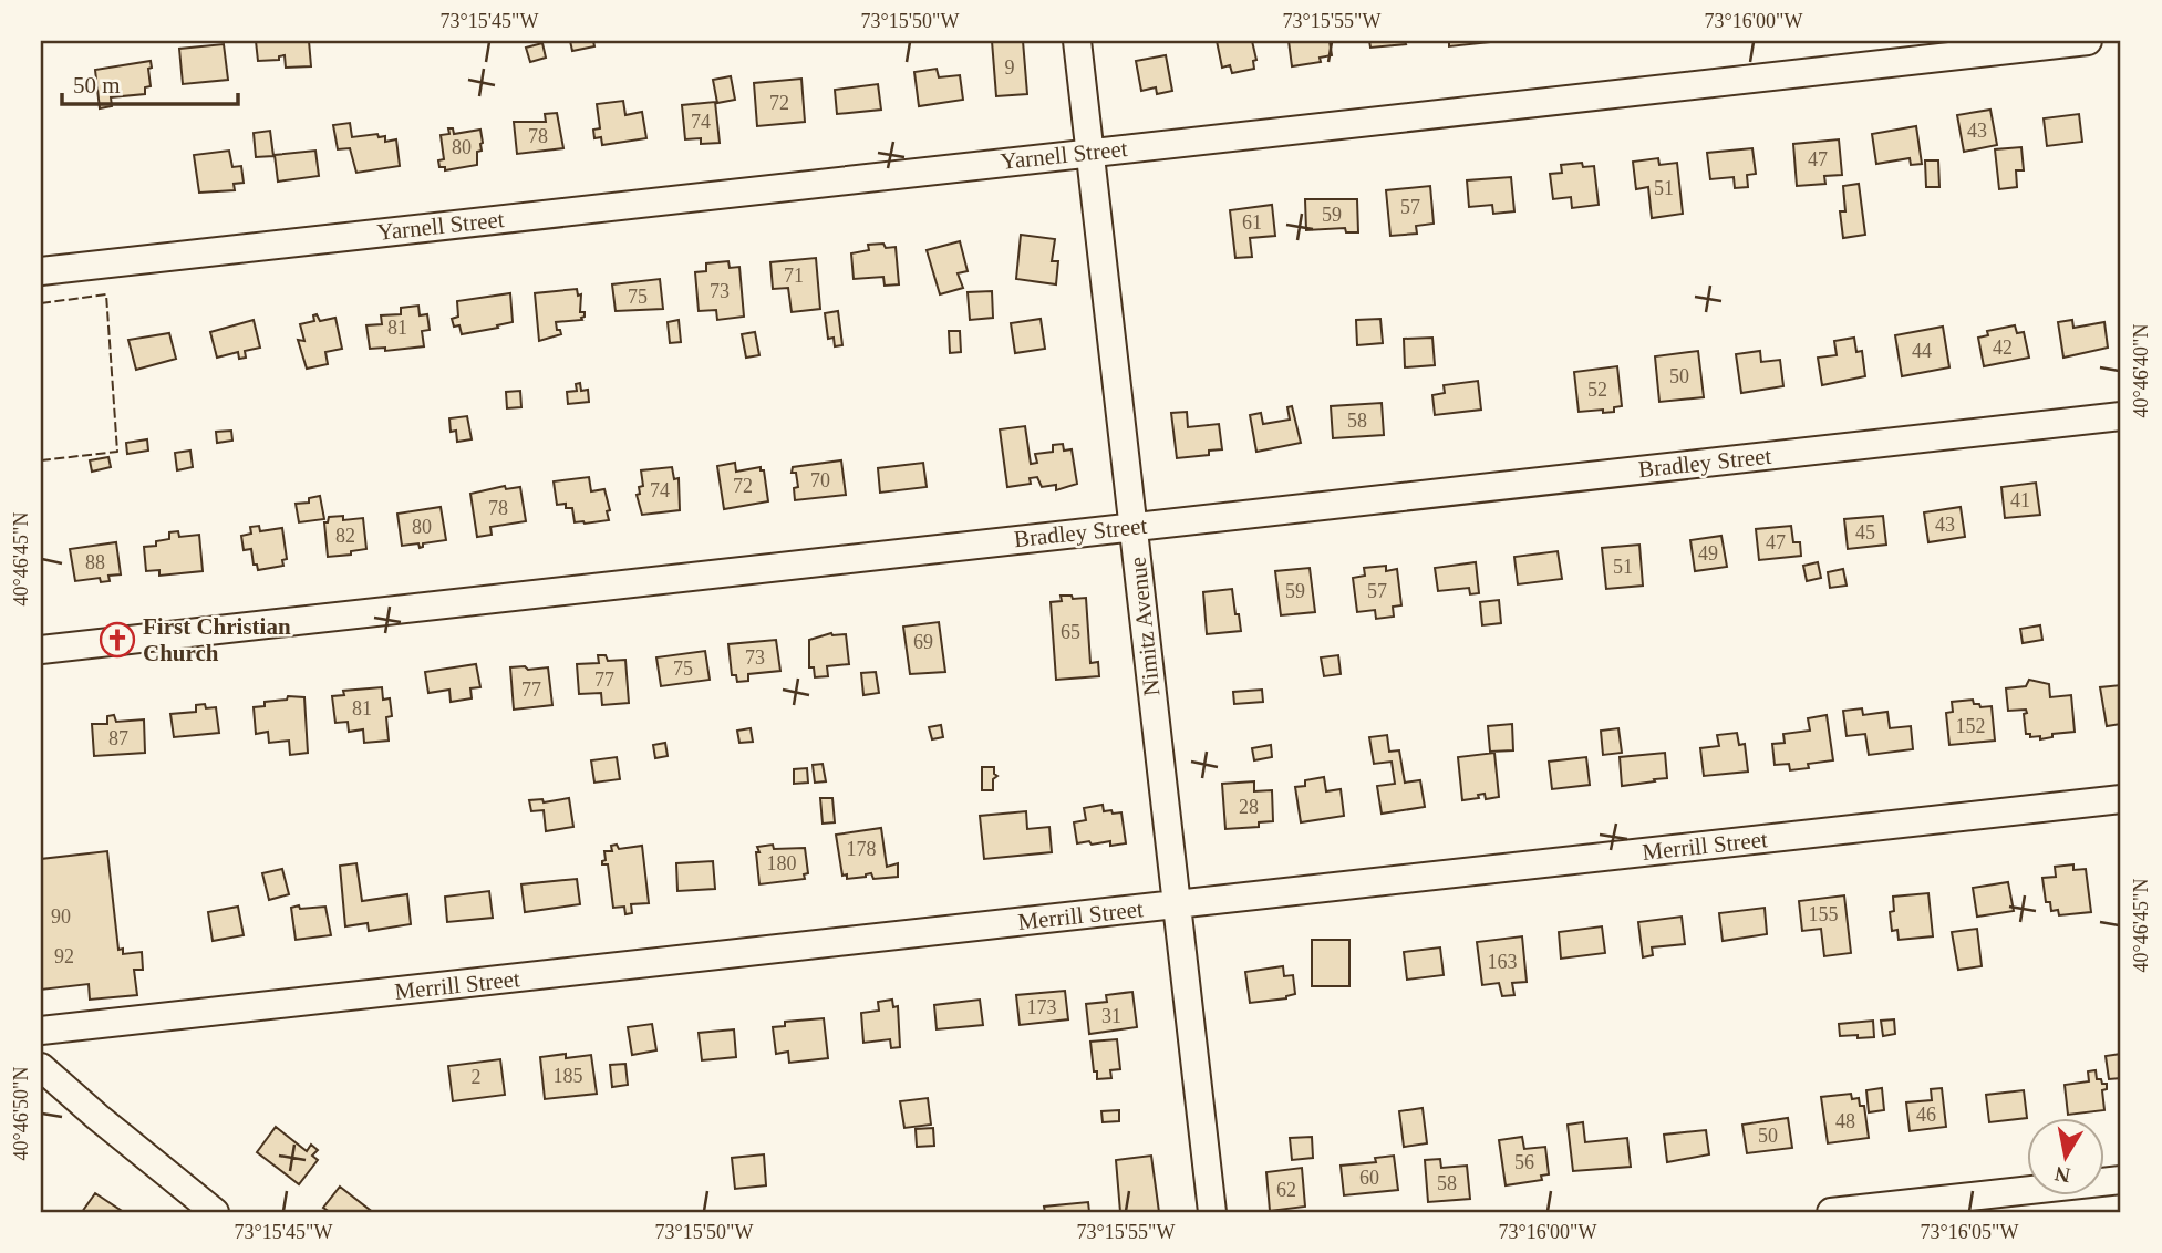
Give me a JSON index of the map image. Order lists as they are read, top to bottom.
{
  "streets": {
    "street": [
      "Yarnell Street",
      "Bradley Street",
      "Nimitz Avenue",
      "Merrill Street"
    ]
  },
  "crossings": [
    ["Yarnell Street", "Nimitz Avenue"],
    ["Bradley Street", "Nimitz Avenue"],
    ["Nimitz Avenue", "Merrill Street"]
  ],
  "places": {
    "church": ["First Christian Church"]
  },
  "house_numbers": [
    "9",
    "72",
    "74",
    "43",
    "78",
    "80",
    "47",
    "51",
    "57",
    "59",
    "61",
    "71",
    "73",
    "75",
    "81",
    "42",
    "44",
    "50",
    "52",
    "58",
    "70",
    "72",
    "74",
    "41",
    "78",
    "43",
    "80",
    "45",
    "82",
    "47",
    "49",
    "88",
    "51",
    "59",
    "57",
    "65",
    "69",
    "73",
    "75",
    "77",
    "77",
    "81",
    "152",
    "87",
    "28",
    "178",
    "180",
    "155",
    "90",
    "92",
    "163",
    "173",
    "31",
    "185",
    "2",
    "46",
    "48",
    "50",
    "56",
    "60",
    "58",
    "62"
  ],
  "scale_bar": "50 m",
  "north": "bottom",
  "coordinates": [
    "73°15'45\"W",
    "73°15'50\"W",
    "73°15'55\"W",
    "73°16'00\"W",
    "40°46'40\"N",
    "40°46'45\"N",
    "40°46'50\"N",
    "73°16'05\"W"
  ]
}
